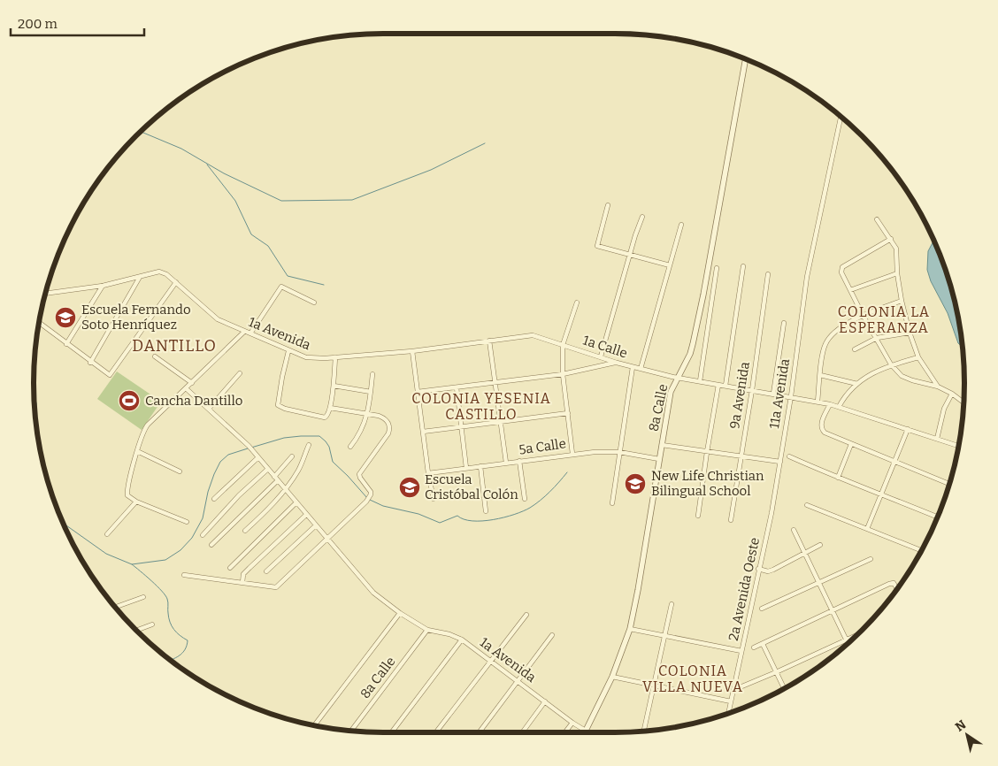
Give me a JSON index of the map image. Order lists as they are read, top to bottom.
{
  "streets": {
    "street": [
      "1a Avenida",
      "1a Calle",
      "11a Avenida",
      "9a Avenida",
      "8a Calle",
      "5a Calle",
      "2a Avenida Oeste"
    ]
  },
  "crossings": [
    ["1a Avenida", "1a Calle"],
    ["1a Avenida", "8a Calle"],
    ["1a Calle", "11a Avenida"],
    ["1a Calle", "9a Avenida"],
    ["1a Calle", "8a Calle"],
    ["11a Avenida", "2a Avenida Oeste"],
    ["8a Calle", "5a Calle"]
  ],
  "districts": [
    "COLONIA LA ESPERANZA",
    "DANTILLO",
    "COLONIA YESENIA CASTILLO",
    "COLONIA VILLA NUEVA"
  ],
  "places": {
    "school or university": ["Escuela Fernando Soto Henríquez", "New Life Christian Bilingual School", "Escuela Cristóbal Colón"],
    "sports": ["Cancha Dantillo"]
  },
  "scale_bar": "200 m",
  "north": "top left"
}
